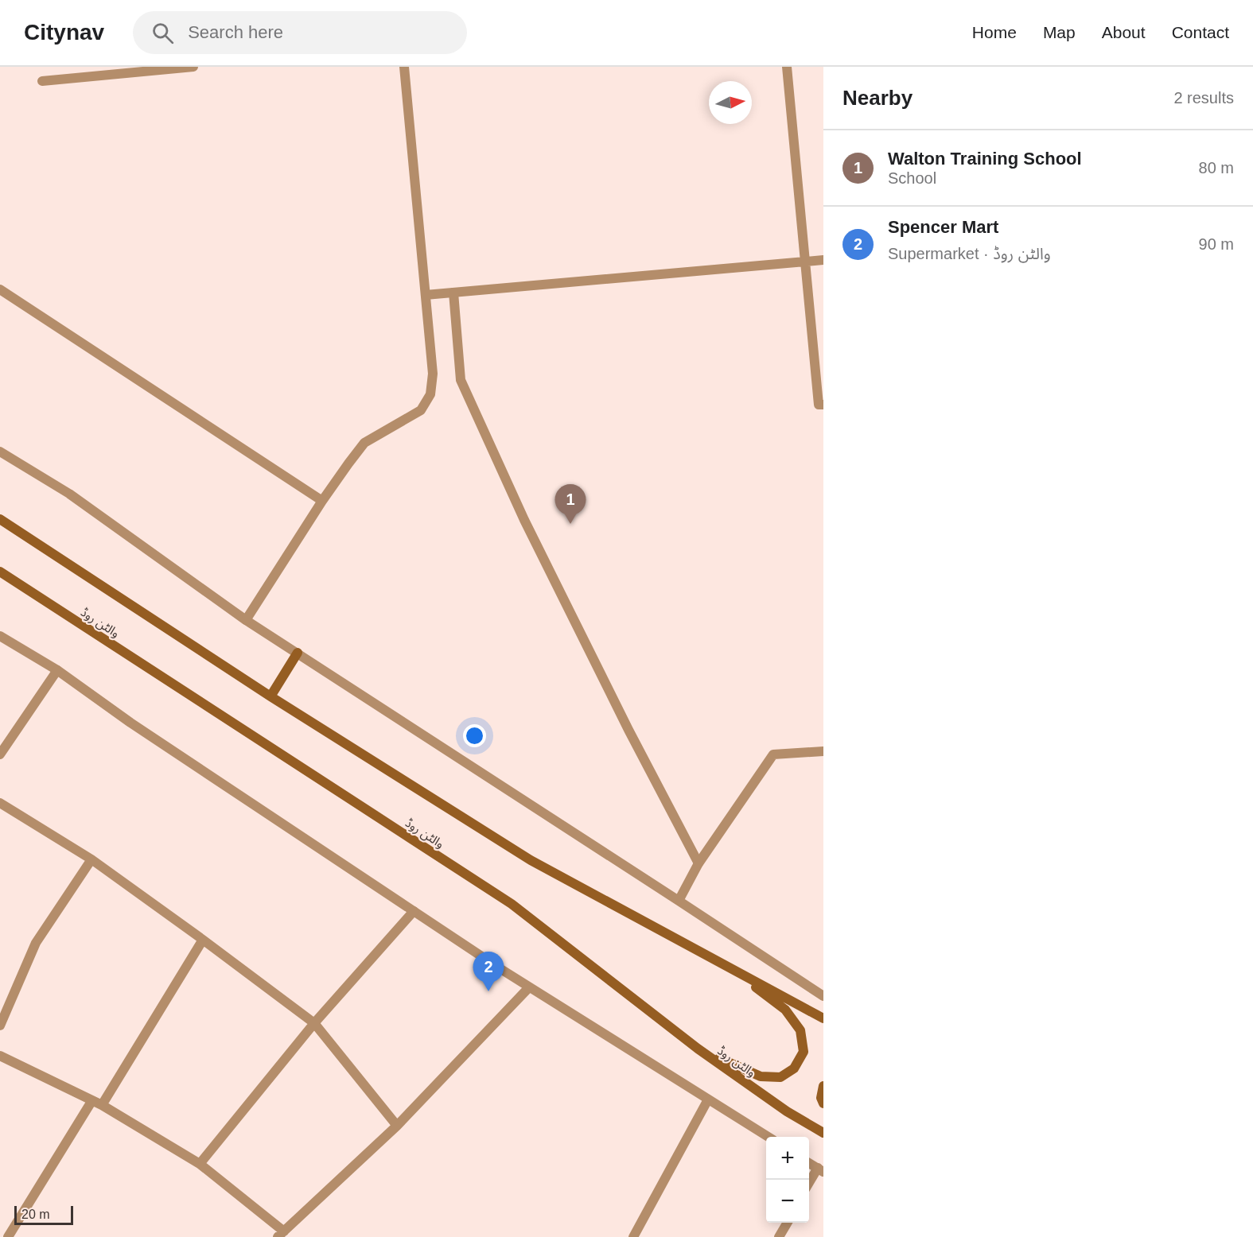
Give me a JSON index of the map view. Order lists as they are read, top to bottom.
{
  "streets": {
    "main road": ["والٹن روڈ"]
  },
  "scale_bar": "20 m",
  "north": "right",
  "page": {
    "header": "Citynav",
    "search": "Search here",
    "nav": [
      "Home",
      "Map",
      "About",
      "Contact"
    ],
    "heading": ["Nearby", "2 results"],
    "list": [
      {
        "mark": "1",
        "name": "Walton Training School",
        "note": "School",
        "value": "80 m"
      },
      {
        "mark": "2",
        "name": "Spencer Mart",
        "note": "Supermarket · والٹن روڈ",
        "value": "90 m"
      }
    ],
    "pins": ["1", "2"],
    "map_buttons": ["+", "−"],
    "scale": "20 m"
  }
}
